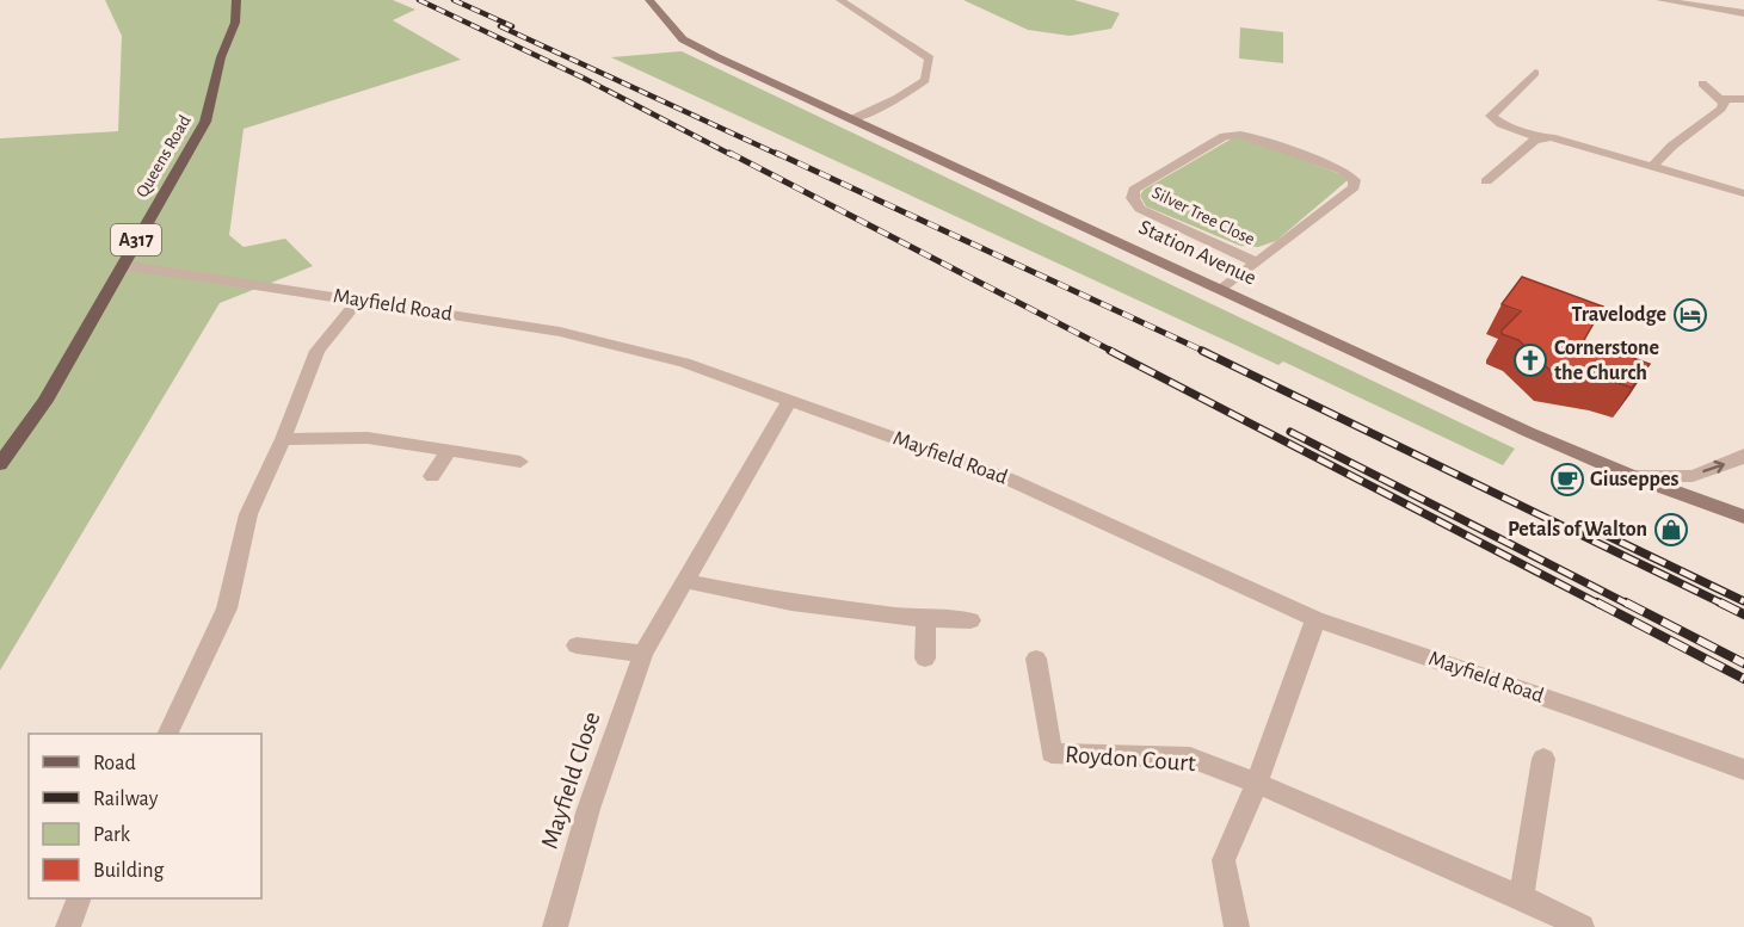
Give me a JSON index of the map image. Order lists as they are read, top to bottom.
{
  "streets": {
    "main road": ["Queens Road", "A317"],
    "street": [
      "Silver Tree Close",
      "Station Avenue",
      "Mayfield Road",
      "Roydon Court",
      "Mayfield Close"
    ]
  },
  "crossings": [
    ["Queens Road", "Mayfield Road"],
    ["Silver Tree Close", "Station Avenue"],
    ["Mayfield Road", "Mayfield Close"]
  ],
  "places": {
    "hotel": ["Travelodge"],
    "church": ["Cornerstone the Church"],
    "cafe": ["Giuseppes"],
    "shop": ["Petals of Walton"]
  },
  "legend": [
    "Road",
    "Railway",
    "Park",
    "Building"
  ]
}
